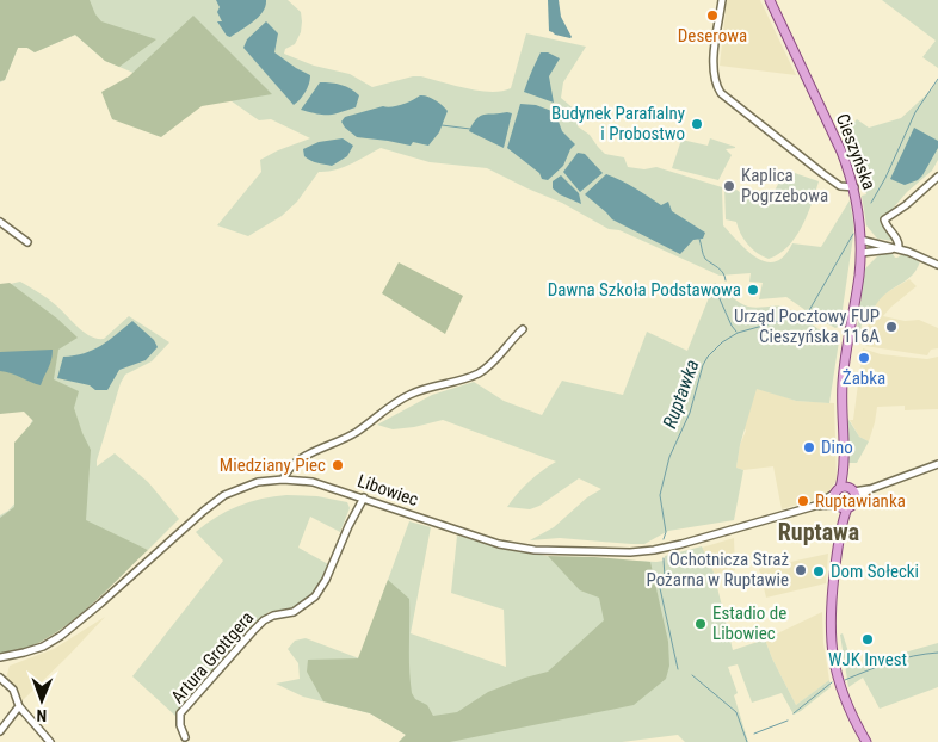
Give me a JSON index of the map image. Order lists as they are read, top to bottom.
{
  "streets": {
    "main road": ["Cieszyńska"],
    "street": ["Libowiec", "Artura Grottgera"]
  },
  "crossings": [
    ["Cieszyńska", "Libowiec"],
    ["Libowiec", "Artura Grottgera"]
  ],
  "districts": ["Ruptawa"],
  "water": ["Ruptawka"],
  "places": [
    "Deserowa",
    "Budynek Parafialny i Probostwo",
    "Kaplica Pogrzebowa",
    "Dawna Szkoła Podstawowa",
    "Urząd Pocztowy FUP Cieszyńska 116A",
    "Żabka",
    "Dino",
    "Miedziany Piec",
    "Ruptawianka",
    "Ochotnicza Straż Pożarna w Ruptawie",
    "Dom Sołecki",
    "Estadio de Libowiec",
    "WJK Invest"
  ],
  "north": "bottom"
}
